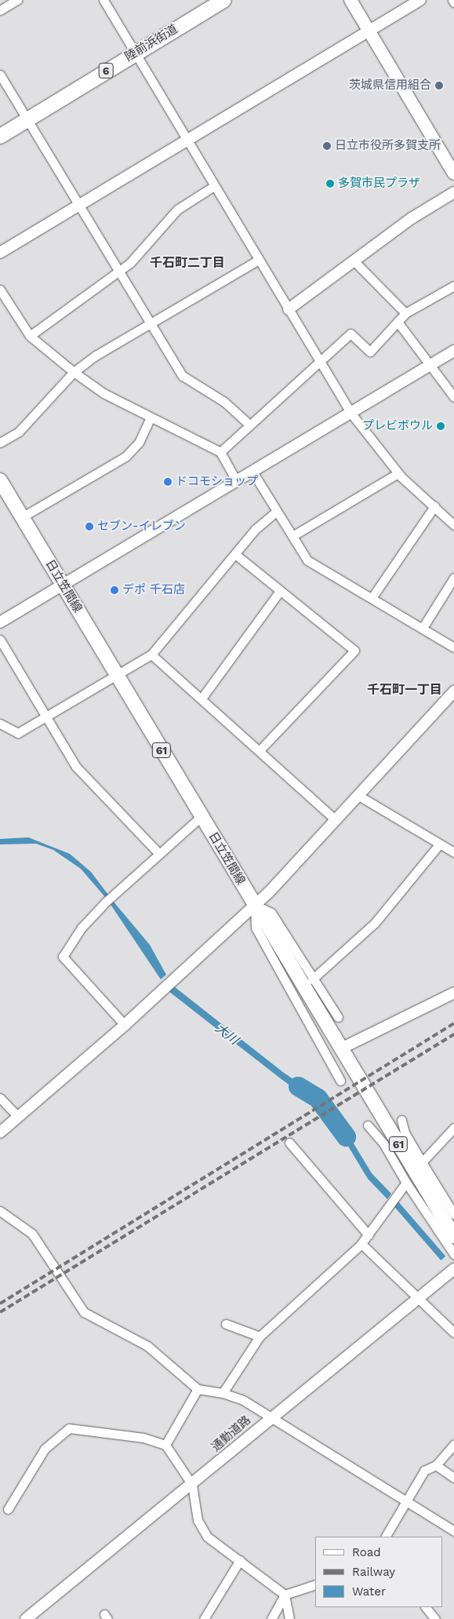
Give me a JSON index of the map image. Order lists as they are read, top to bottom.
{
  "streets": {
    "highway": ["陸前浜街道", "6"],
    "main road": ["日立笠間線", "61"],
    "street": ["通勤道路"]
  },
  "districts": ["千石町二丁目", "千石町一丁目"],
  "water": ["大川"],
  "places": [
    "茨城県信用組合",
    "日立市役所多賀支所",
    "多賀市民プラザ",
    "プレビボウル",
    "ドコモショップ",
    "セブン-イレブン",
    "デポ 千石店"
  ],
  "legend": ["Road", "Railway", "Water"]
}
